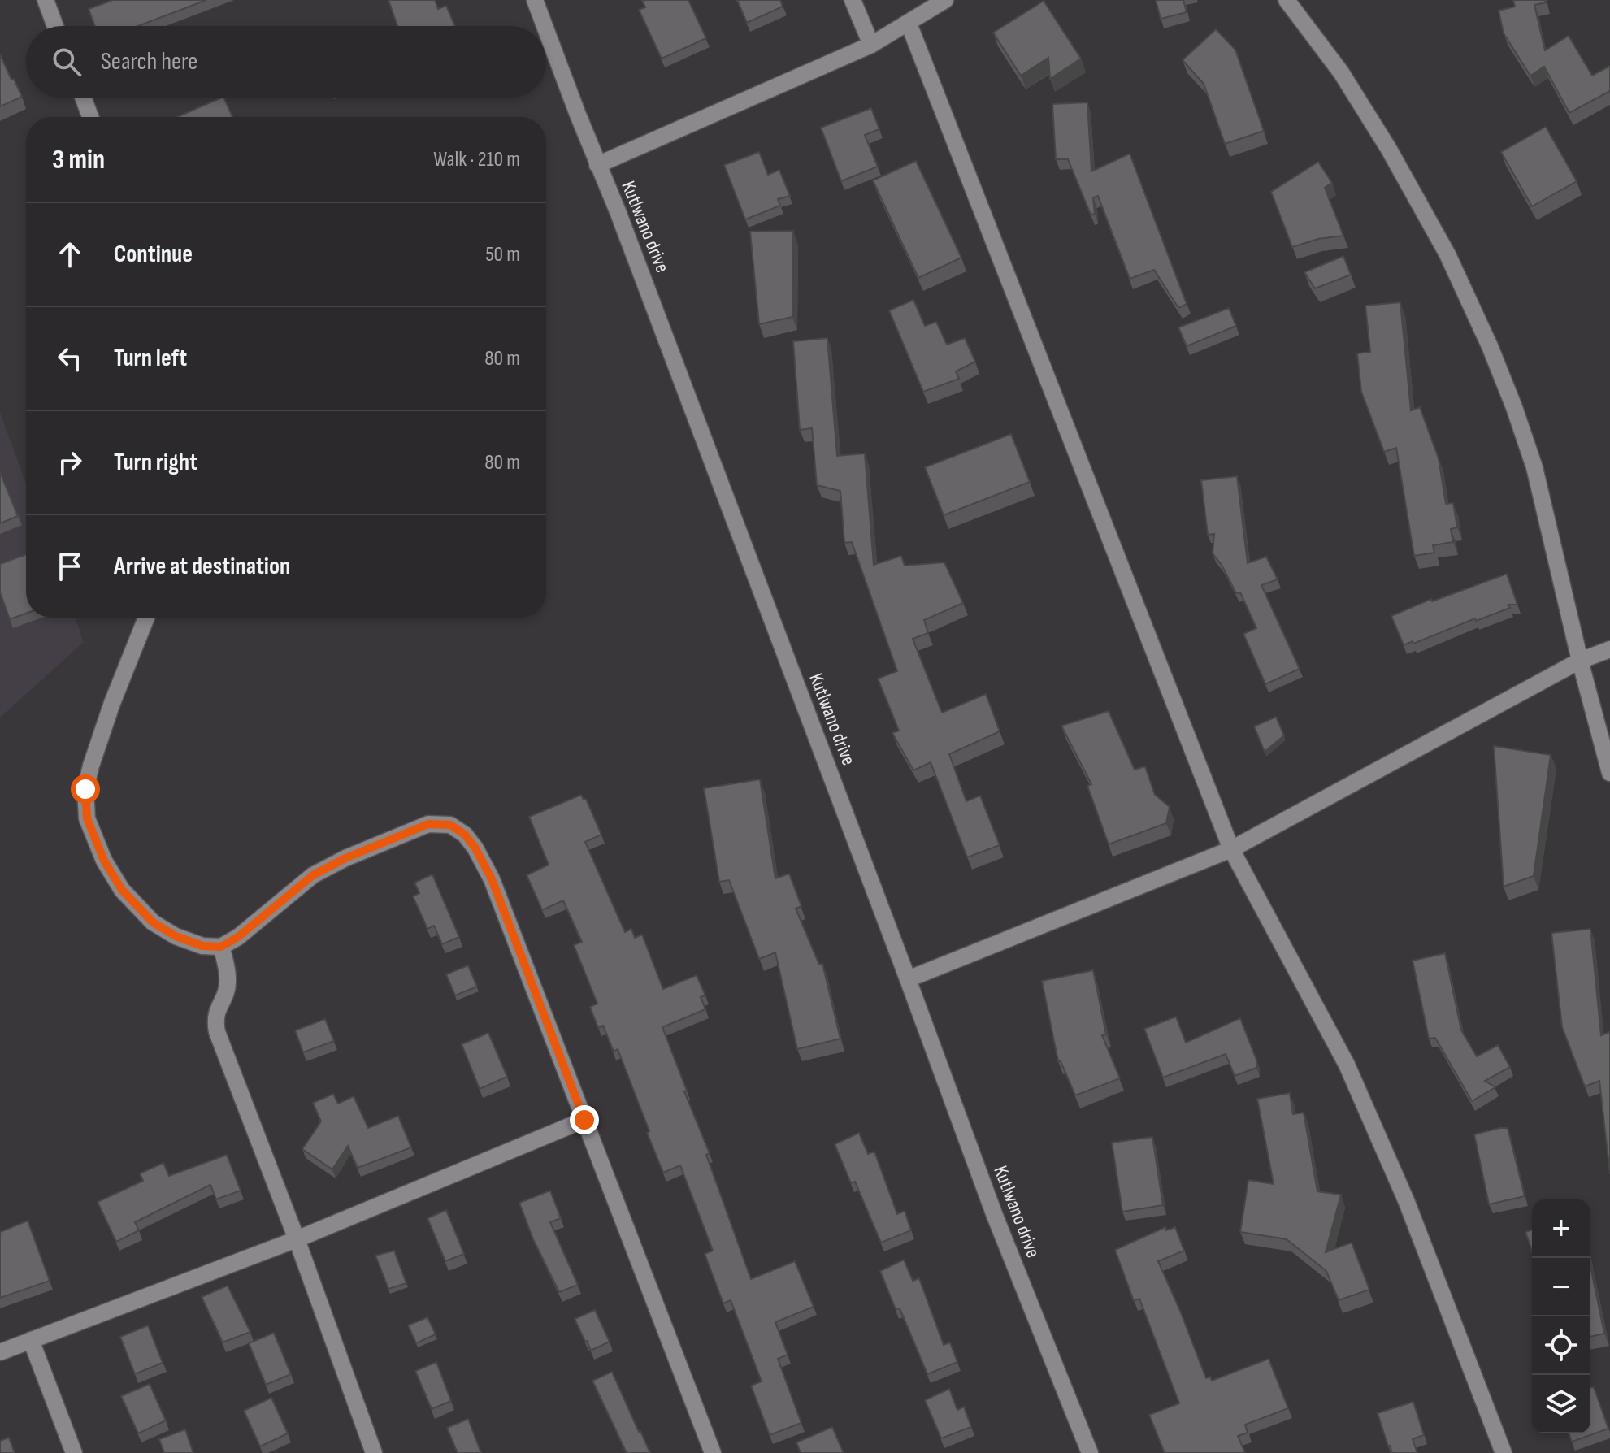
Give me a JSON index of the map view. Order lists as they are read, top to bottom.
{
  "streets": {
    "street": ["Kutlwano drive"]
  },
  "page": {
    "search": "Search here",
    "heading": ["3 min", "Walk · 210 m"],
    "list": [
      ["Continue", "50 m"],
      ["Turn left", "80 m"],
      ["Turn right", "80 m"],
      "Arrive at destination"
    ],
    "map_buttons": ["+", "−"]
  }
}
